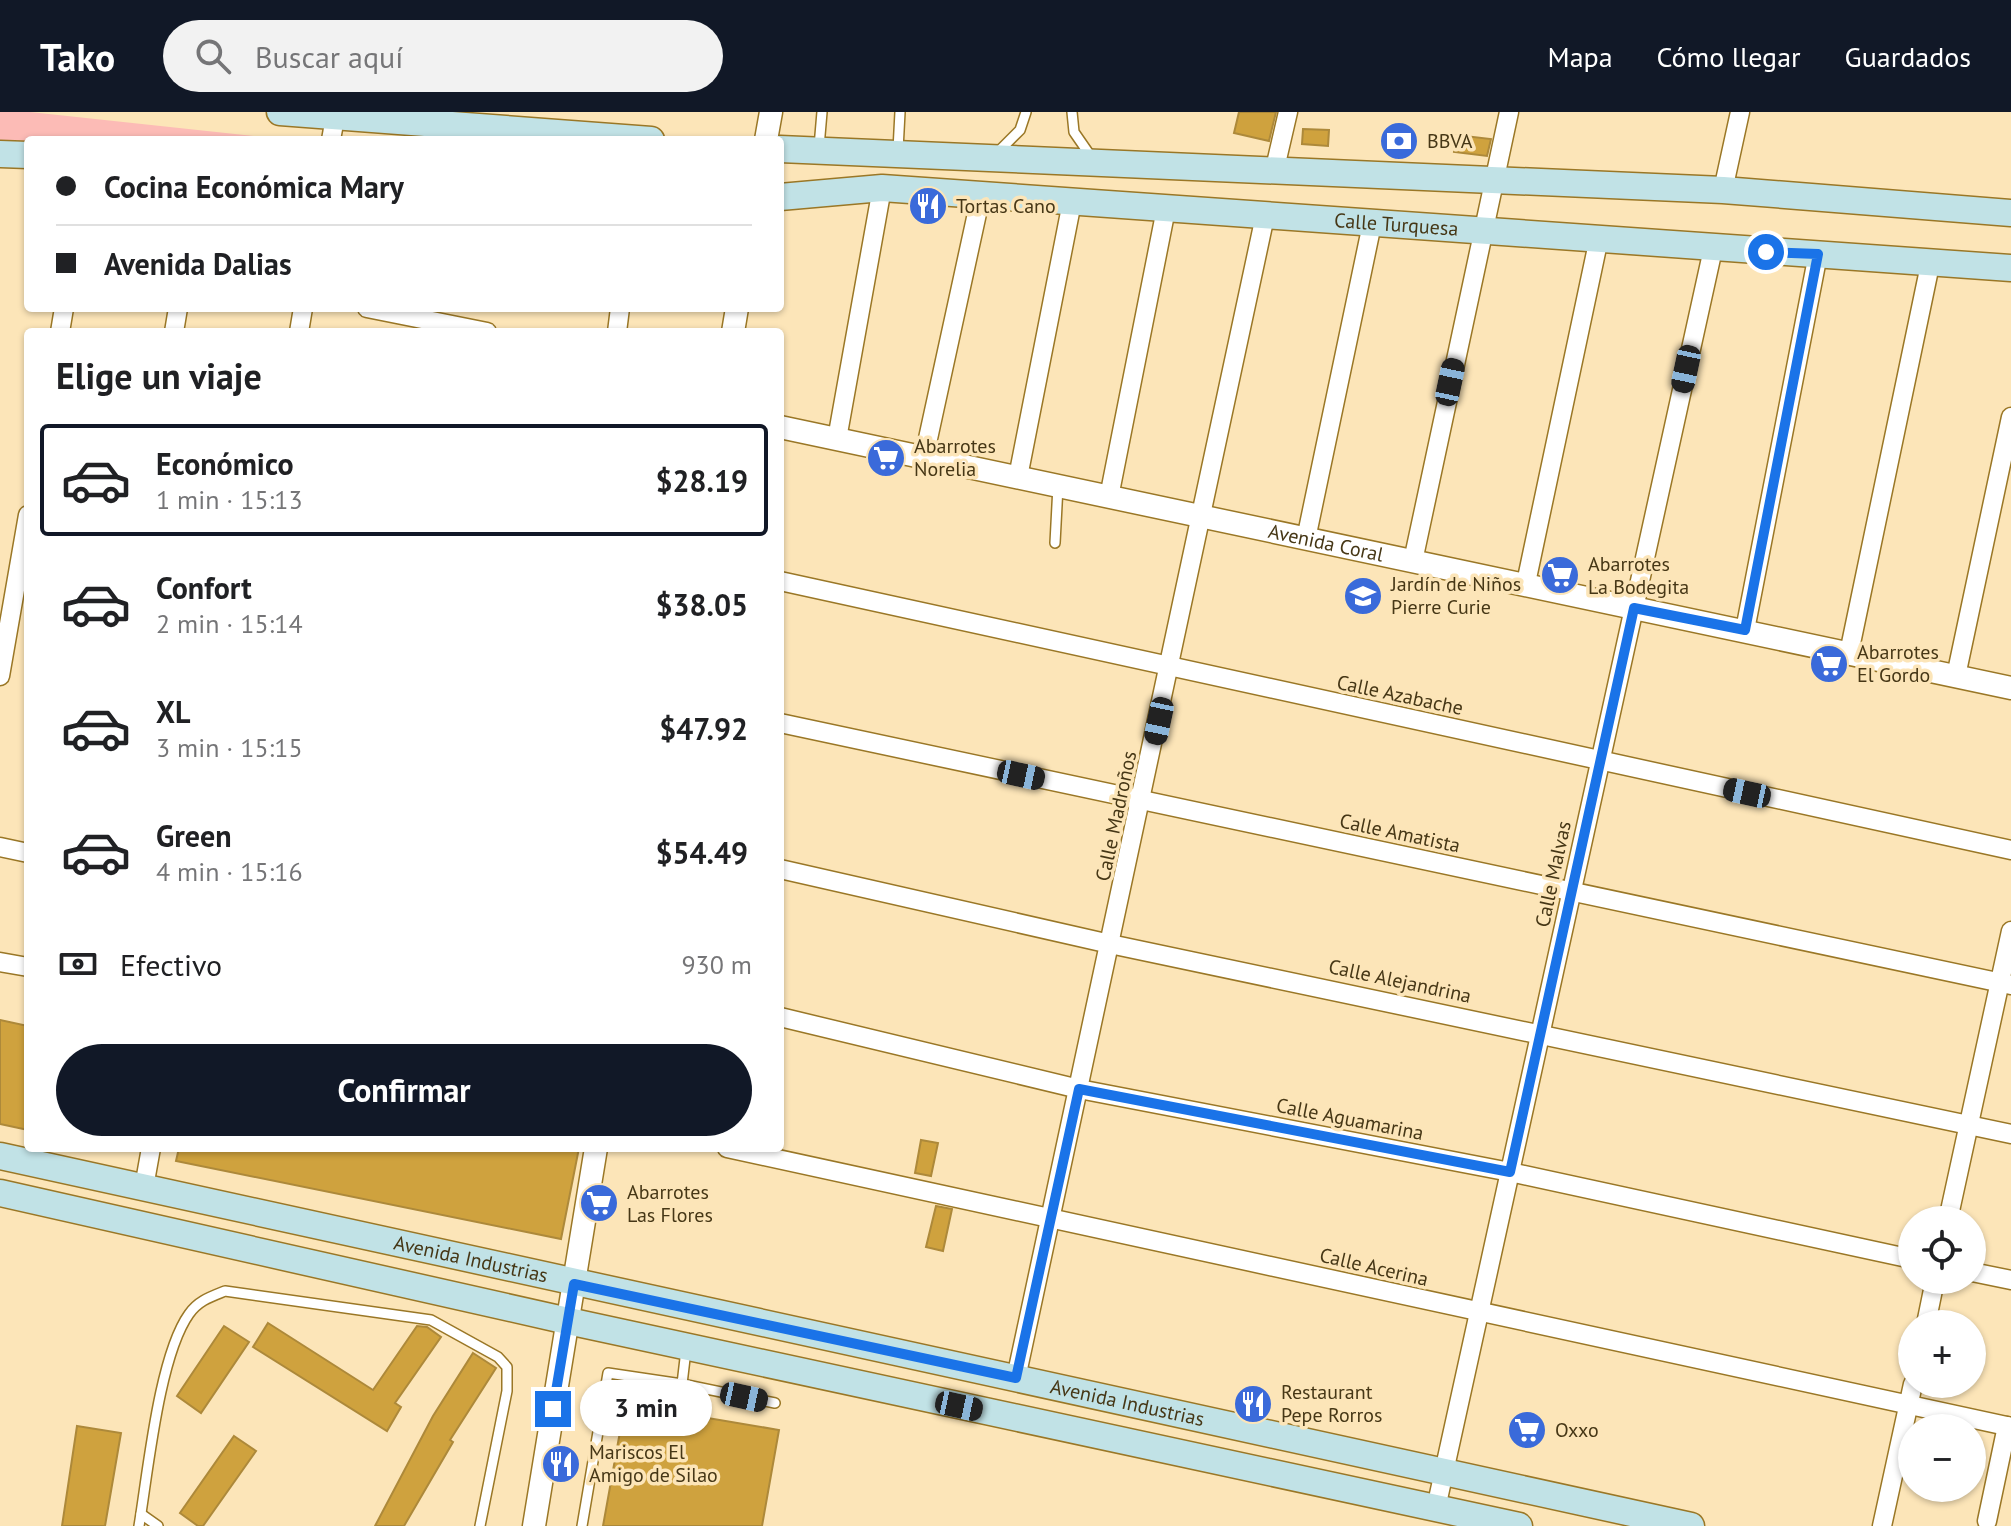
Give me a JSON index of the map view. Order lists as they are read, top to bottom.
{
  "streets": {
    "main road": ["Calle Turquesa", "Avenida Industrias"],
    "street": [
      "Avenida Coral",
      "Calle Azabache",
      "Calle Madroños",
      "Calle Amatista",
      "Calle Malvas",
      "Calle Alejandrina",
      "Calle Aguamarina",
      "Calle Acerina"
    ]
  },
  "crossings": [
    ["Calle Turquesa", "Calle Madroños"],
    ["Calle Turquesa", "Calle Malvas"],
    ["Avenida Coral", "Calle Madroños"],
    ["Avenida Coral", "Calle Malvas"],
    ["Calle Azabache", "Calle Madroños"],
    ["Calle Azabache", "Calle Malvas"],
    ["Calle Madroños", "Calle Amatista"],
    ["Calle Madroños", "Calle Alejandrina"],
    ["Calle Madroños", "Calle Aguamarina"],
    ["Calle Madroños", "Avenida Industrias"],
    ["Calle Madroños", "Calle Acerina"],
    ["Calle Amatista", "Calle Malvas"],
    ["Calle Malvas", "Calle Alejandrina"],
    ["Calle Malvas", "Calle Aguamarina"],
    ["Calle Malvas", "Avenida Industrias"],
    ["Calle Malvas", "Calle Acerina"]
  ],
  "places": {
    "bank": ["BBVA"],
    "restaurant": ["Tortas Cano", "Restaurant Pepe Rorros", "Mariscos El Amigo de Silao"],
    "supermarket": [
      "Abarrotes Norelia",
      "Abarrotes La Bodegita",
      "Abarrotes El Gordo",
      "Abarrotes Las Flores",
      "Oxxo"
    ],
    "school or university": ["Jardín de Niños Pierre Curie"]
  },
  "page": {
    "header": "Tako",
    "search": "Buscar aquí",
    "nav": ["Mapa", "Cómo llegar", "Guardados"],
    "banner": ["Cocina Económica Mary", "Avenida Dalias"],
    "heading": "Elige un viaje",
    "list": [
      {
        "name": "Económico",
        "note": "1 min · 15:13",
        "value": "$28.19"
      },
      {
        "name": "Confort",
        "note": "2 min · 15:14",
        "value": "$38.05"
      },
      {
        "name": "XL",
        "note": "3 min · 15:15",
        "value": "$47.92"
      },
      {
        "name": "Green",
        "note": "4 min · 15:16",
        "value": "$54.49"
      }
    ],
    "pay": ["Efectivo", "930 m"],
    "buttons": "Confirmar",
    "map_buttons": ["+", "−"],
    "bubble": "3 min"
  }
}
